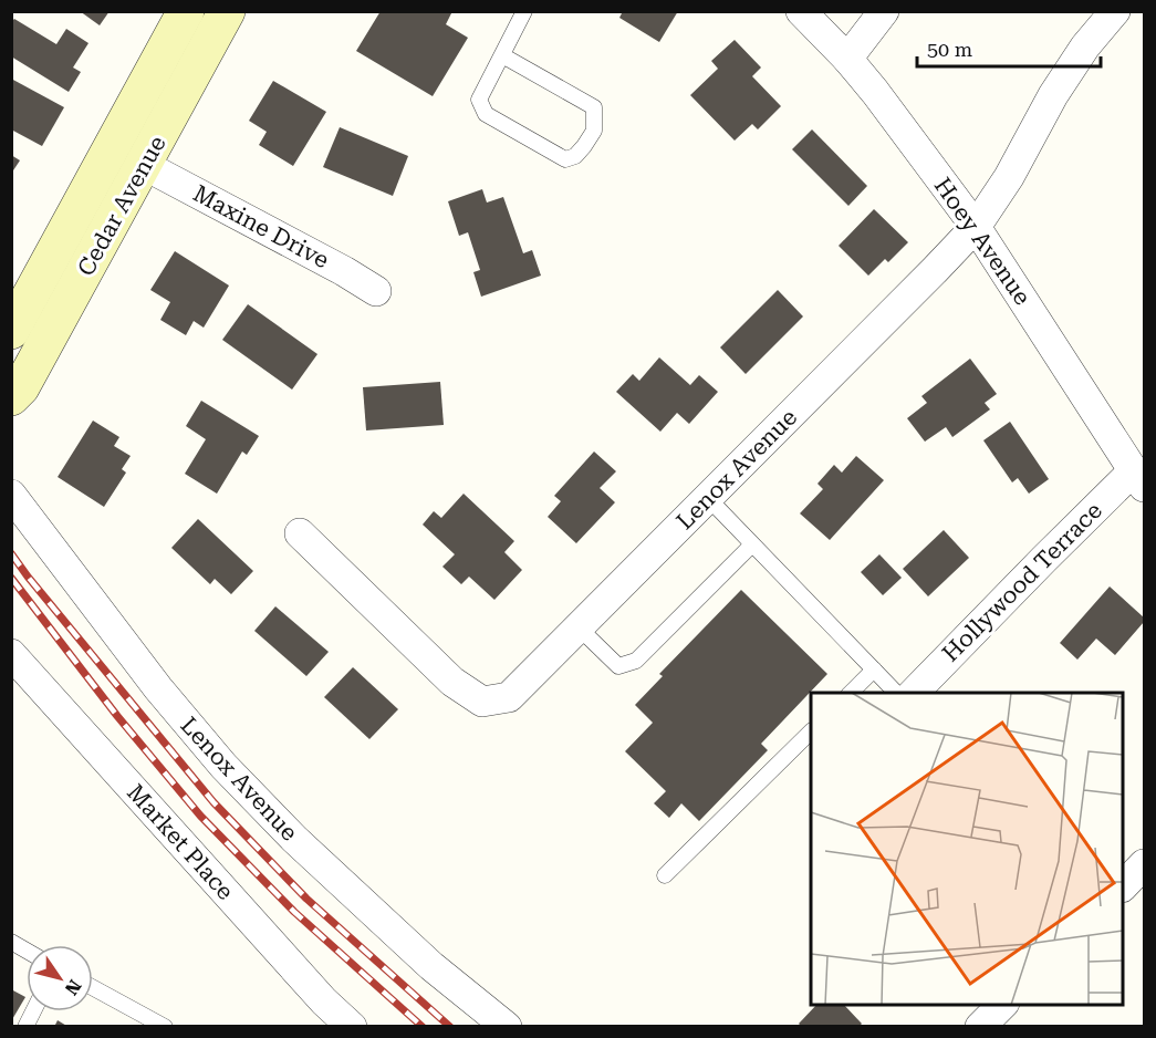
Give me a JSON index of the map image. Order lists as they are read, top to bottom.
{
  "streets": {
    "main road": ["Cedar Avenue"],
    "street": [
      "Maxine Drive",
      "Hoey Avenue",
      "Lenox Avenue",
      "Hollywood Terrace",
      "Market Place"
    ]
  },
  "crossings": [
    ["Cedar Avenue", "Maxine Drive"],
    ["Hoey Avenue", "Lenox Avenue"],
    ["Hoey Avenue", "Hollywood Terrace"]
  ],
  "scale_bar": "50 m",
  "north": "bottom right"
}
